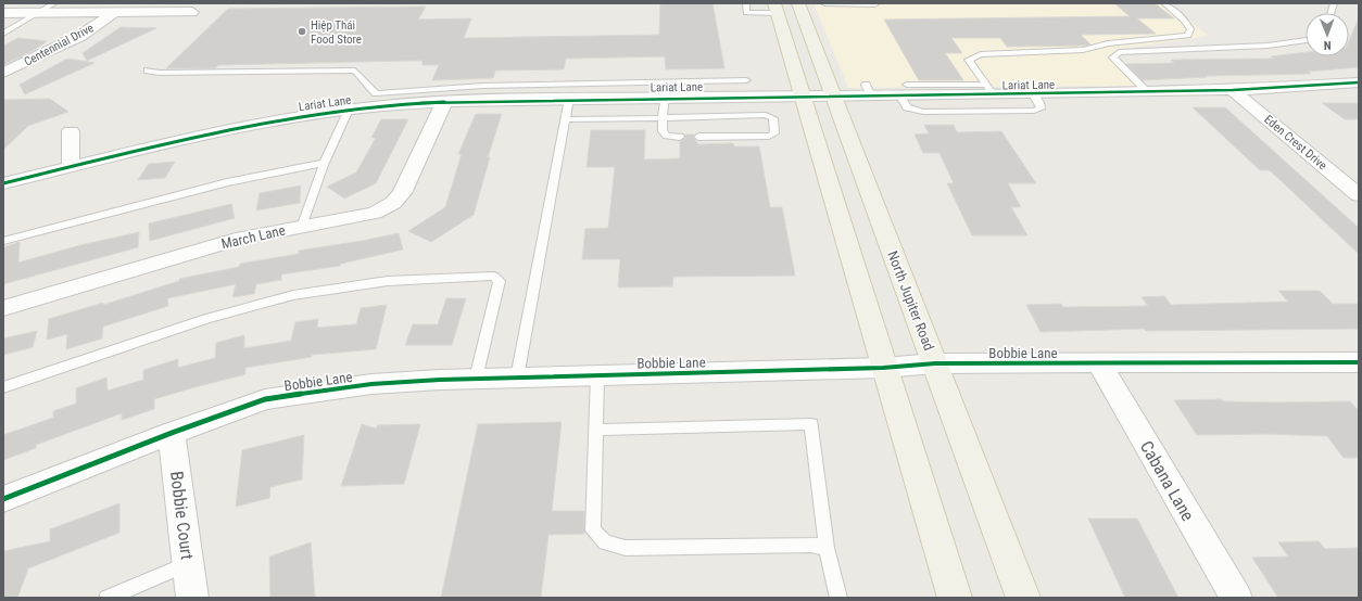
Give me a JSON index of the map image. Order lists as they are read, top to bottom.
{
  "streets": {
    "main road": ["North Jupiter Road"],
    "street": [
      "Centennial Drive",
      "Lariat Lane",
      "Eden Crest Drive",
      "March Lane",
      "Bobbie Lane",
      "Cabana Lane",
      "Bobbie Court"
    ]
  },
  "crossings": [
    ["Lariat Lane", "Eden Crest Drive"],
    ["Lariat Lane", "March Lane"],
    ["Lariat Lane", "North Jupiter Road"],
    ["North Jupiter Road", "Bobbie Lane"],
    ["Bobbie Lane", "Cabana Lane"],
    ["Bobbie Lane", "Bobbie Court"]
  ],
  "places": ["Hiệp Thái Food Store"],
  "north": "bottom"
}
